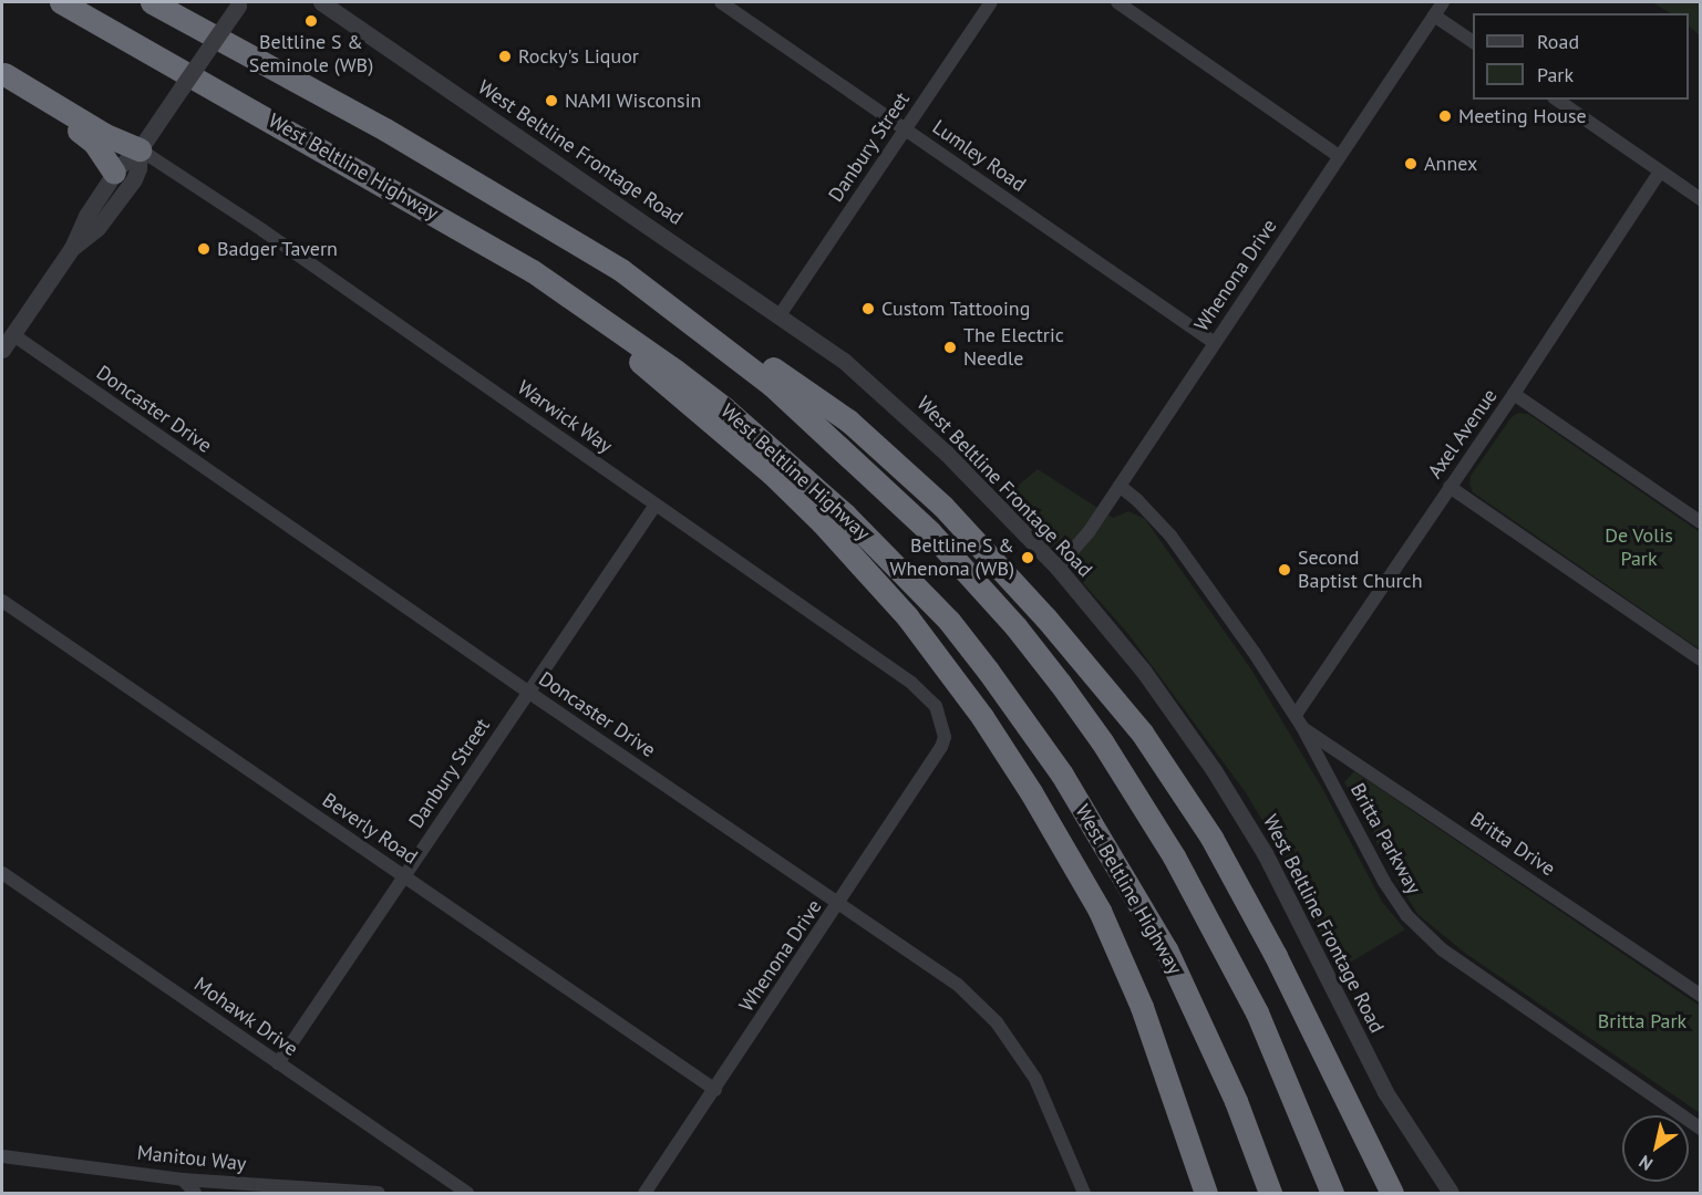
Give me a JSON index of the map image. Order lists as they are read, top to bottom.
{
  "streets": {
    "highway": ["West Beltline Highway"],
    "street": [
      "Danbury Street",
      "West Beltline Frontage Road",
      "Lumley Road",
      "Whenona Drive",
      "Doncaster Drive",
      "Warwick Way",
      "Axel Avenue",
      "Beverly Road",
      "Britta Parkway",
      "Britta Drive",
      "Mohawk Drive",
      "Manitou Way"
    ]
  },
  "crossings": [
    ["Danbury Street", "West Beltline Frontage Road"],
    ["Danbury Street", "Lumley Road"],
    ["Danbury Street", "Doncaster Drive"],
    ["Danbury Street", "Warwick Way"],
    ["Danbury Street", "Beverly Road"],
    ["Danbury Street", "Mohawk Drive"],
    ["West Beltline Frontage Road", "Whenona Drive"],
    ["Lumley Road", "Whenona Drive"],
    ["Whenona Drive", "Doncaster Drive"],
    ["Whenona Drive", "Warwick Way"],
    ["Whenona Drive", "Beverly Road"],
    ["Whenona Drive", "Britta Parkway"],
    ["Axel Avenue", "Britta Parkway"],
    ["Axel Avenue", "Britta Drive"],
    ["Britta Parkway", "Britta Drive"]
  ],
  "parks": ["De Volis Park", "Britta Park"],
  "places": [
    "Beltline S & Seminole (WB)",
    "Rocky's Liquor",
    "NAMI Wisconsin",
    "Meeting House",
    "Annex",
    "Badger Tavern",
    "Custom Tattooing",
    "The Electric Needle",
    "Beltline S & Whenona (WB)",
    "Second Baptist Church"
  ],
  "legend": ["Road", "Park"],
  "north": "bottom left"
}
